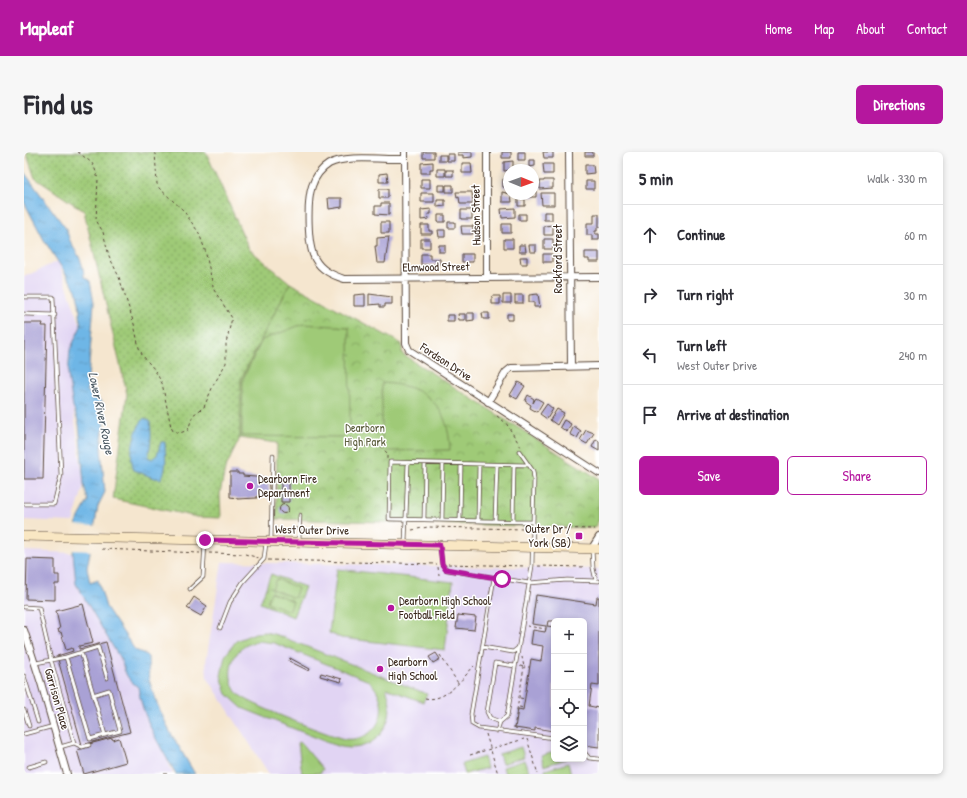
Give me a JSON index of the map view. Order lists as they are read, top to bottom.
{
  "streets": {
    "main road": ["West Outer Drive"],
    "street": [
      "Hudson Street",
      "Rockford Street",
      "Elmwood Street",
      "Fordson Drive",
      "Garrison Place"
    ]
  },
  "crossings": [
    ["Hudson Street", "Elmwood Street"],
    ["Rockford Street", "Elmwood Street"],
    ["Elmwood Street", "Fordson Drive"]
  ],
  "water": ["Lower River Rouge"],
  "parks": ["Dearborn High Park"],
  "places": {
    "other": ["Dearborn Fire Department", "Dearborn High School Football Field", "Dearborn High School"],
    "transit": ["Outer Dr / York (SB)"]
  },
  "north": "right",
  "page": {
    "header": "Mapleaf",
    "nav": [
      "Home",
      "Map",
      "About",
      "Contact"
    ],
    "title": "Find us",
    "buttons": [
      "Directions",
      ["Save", "Share"]
    ],
    "heading": ["5 min", "Walk · 330 m"],
    "list": [
      ["Continue", "60 m"],
      ["Turn right", "30 m"],
      ["Turn left", "West Outer Drive", "240 m"],
      "Arrive at destination"
    ],
    "map_buttons": ["+", "−"]
  }
}
